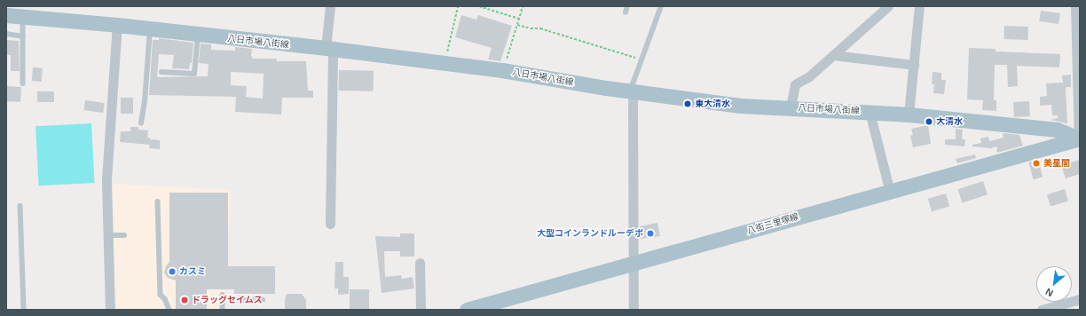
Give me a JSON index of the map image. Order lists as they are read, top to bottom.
{
  "streets": {
    "main road": ["八日市場八街線", "八街三里塚線"]
  },
  "crossings": [
    ["八日市場八街線", "八街三里塚線"]
  ],
  "places": [
    "東大清水",
    "大清水",
    "美星閣",
    "大型コインランドルーデポ",
    "カスミ",
    "ドラッグセイムス"
  ],
  "north": "bottom left"
}
